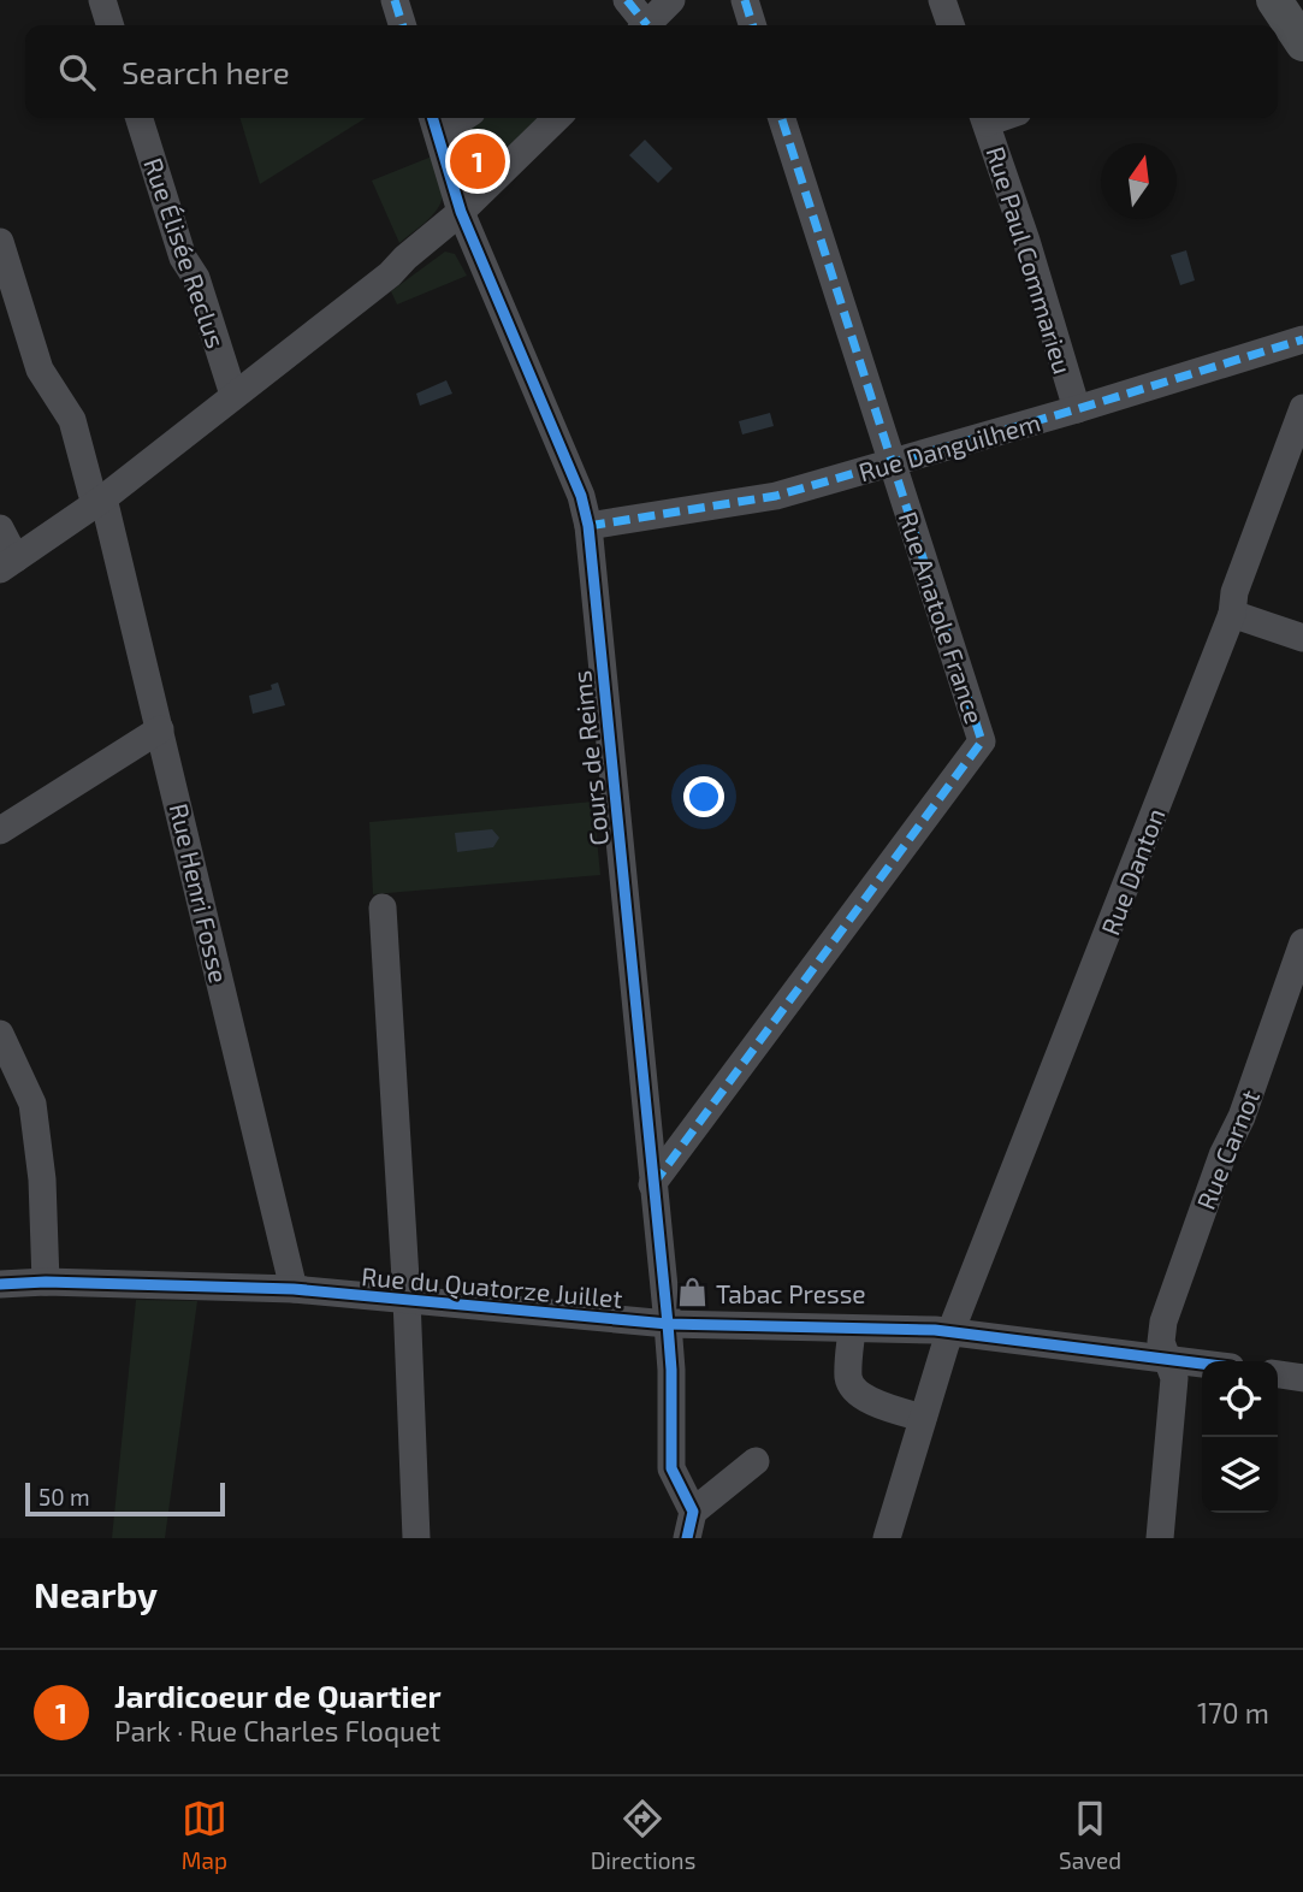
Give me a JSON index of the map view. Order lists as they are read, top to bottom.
{
  "streets": {
    "street": [
      "Rue Élisée Reclus",
      "Rue Paul Commarieu",
      "Rue Danguilhem",
      "Rue Anatole France",
      "Cours de Reims",
      "Rue Danton",
      "Rue Henri Fosse",
      "Rue Carnot",
      "Rue du Quatorze Juillet"
    ]
  },
  "crossings": [
    ["Rue Paul Commarieu", "Rue Danguilhem"],
    ["Rue Danguilhem", "Rue Anatole France"],
    ["Rue Danguilhem", "Cours de Reims"],
    ["Rue Anatole France", "Cours de Reims"],
    ["Cours de Reims", "Rue du Quatorze Juillet"],
    ["Rue Danton", "Rue du Quatorze Juillet"],
    ["Rue Henri Fosse", "Rue du Quatorze Juillet"],
    ["Rue Carnot", "Rue du Quatorze Juillet"]
  ],
  "places": {
    "shop": ["Tabac Presse"]
  },
  "scale_bar": "50 m",
  "north": "top",
  "page": {
    "search": "Search here",
    "pins": "1",
    "scale": "50 m",
    "heading": "Nearby",
    "list": [
      {
        "mark": "1",
        "name": "Jardicoeur de Quartier",
        "note": "Park · Rue Charles Floquet",
        "value": "170 m"
      }
    ],
    "nav": ["Map", "Directions", "Saved"]
  }
}
